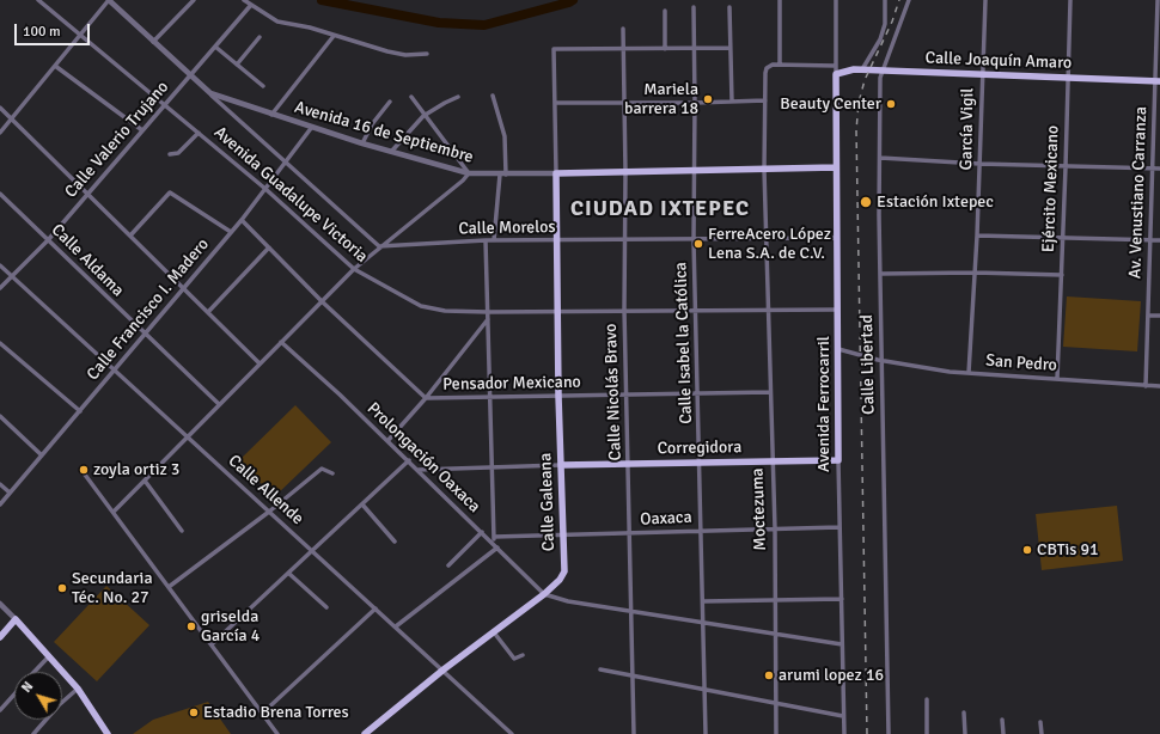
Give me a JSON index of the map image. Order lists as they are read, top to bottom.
{
  "streets": {
    "main road": [
      "Calle Joaquín Amaro",
      "Avenida 16 de Septiembre",
      "Avenida Ferrocarril",
      "Corregidora",
      "Calle Galeana"
    ],
    "street": [
      "García Vigil",
      "Calle Valerio Trujano",
      "Ejército Mexicano",
      "Av. Venustiano Carranza",
      "Avenida Guadalupe Victoria",
      "Calle Morelos",
      "Calle Aldama",
      "Calle Francisco I. Madero",
      "Calle Isabel la Católica",
      "San Pedro",
      "Calle Libertad",
      "Pensador Mexicano",
      "Calle Nicolás Bravo",
      "Prolongación Oaxaca",
      "Calle Allende",
      "Moctezuma",
      "Oaxaca"
    ]
  },
  "crossings": [
    ["Calle Joaquín Amaro", "García Vigil"],
    ["Calle Joaquín Amaro", "Ejército Mexicano"],
    ["Calle Joaquín Amaro", "Av. Venustiano Carranza"],
    ["Calle Joaquín Amaro", "Calle Libertad"],
    ["Calle Joaquín Amaro", "Avenida Ferrocarril"],
    ["García Vigil", "San Pedro"],
    ["Avenida 16 de Septiembre", "Calle Valerio Trujano"],
    ["Avenida 16 de Septiembre", "Calle Francisco I. Madero"],
    ["Avenida 16 de Septiembre", "Calle Isabel la Católica"],
    ["Avenida 16 de Septiembre", "Calle Nicolás Bravo"],
    ["Avenida 16 de Septiembre", "Avenida Ferrocarril"],
    ["Avenida 16 de Septiembre", "Calle Galeana"],
    ["Avenida 16 de Septiembre", "Moctezuma"],
    ["Calle Valerio Trujano", "Avenida Guadalupe Victoria"],
    ["Calle Valerio Trujano", "Calle Aldama"],
    ["Calle Valerio Trujano", "Calle Allende"],
    ["Ejército Mexicano", "San Pedro"],
    ["Av. Venustiano Carranza", "San Pedro"],
    ["Avenida Guadalupe Victoria", "Calle Francisco I. Madero"],
    ["Avenida Guadalupe Victoria", "Calle Isabel la Católica"],
    ["Avenida Guadalupe Victoria", "Calle Nicolás Bravo"],
    ["Avenida Guadalupe Victoria", "Avenida Ferrocarril"],
    ["Avenida Guadalupe Victoria", "Calle Galeana"],
    ["Avenida Guadalupe Victoria", "Moctezuma"],
    ["Calle Morelos", "Calle Isabel la Católica"],
    ["Calle Morelos", "Calle Nicolás Bravo"],
    ["Calle Morelos", "Avenida Ferrocarril"],
    ["Calle Morelos", "Calle Galeana"],
    ["Calle Morelos", "Moctezuma"],
    ["Calle Aldama", "Calle Francisco I. Madero"],
    ["Calle Francisco I. Madero", "Calle Allende"],
    ["Calle Isabel la Católica", "Pensador Mexicano"],
    ["Calle Isabel la Católica", "Corregidora"],
    ["Calle Isabel la Católica", "Oaxaca"],
    ["San Pedro", "Calle Libertad"],
    ["San Pedro", "Avenida Ferrocarril"],
    ["Pensador Mexicano", "Calle Nicolás Bravo"],
    ["Pensador Mexicano", "Calle Galeana"],
    ["Pensador Mexicano", "Moctezuma"],
    ["Calle Nicolás Bravo", "Corregidora"],
    ["Calle Nicolás Bravo", "Oaxaca"],
    ["Avenida Ferrocarril", "Corregidora"],
    ["Avenida Ferrocarril", "Oaxaca"],
    ["Corregidora", "Calle Galeana"],
    ["Corregidora", "Moctezuma"],
    ["Prolongación Oaxaca", "Calle Galeana"],
    ["Calle Allende", "Calle Galeana"],
    ["Calle Galeana", "Oaxaca"],
    ["Moctezuma", "Oaxaca"]
  ],
  "districts": ["CIUDAD IXTEPEC"],
  "places": [
    "Mariela barrera 18",
    "Beauty Center",
    "Estación Ixtepec",
    "FerreAcero López Lena S.A. de C.V.",
    "zoyla ortiz 3",
    "CBTis 91",
    "Secundaria Téc. No. 27",
    "griselda García 4",
    "arumi lopez 16",
    "Estadio Brena Torres"
  ],
  "scale_bar": "100 m",
  "north": "top left"
}
